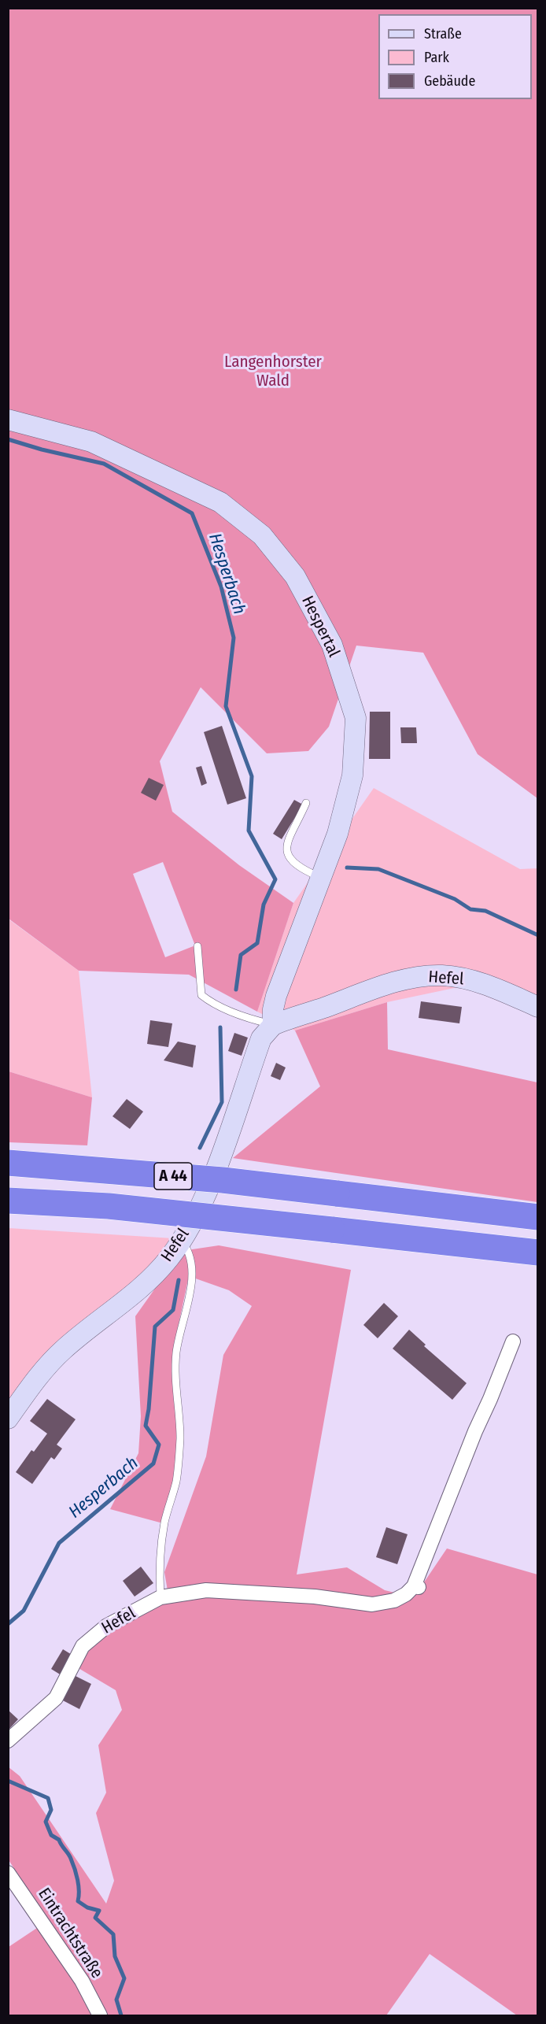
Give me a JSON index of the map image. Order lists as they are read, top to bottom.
{
  "streets": {
    "highway": ["A 44"],
    "main road": ["Hespertal", "Hefel"],
    "street": ["Eintrachtstraße"]
  },
  "crossings": [
    ["Hespertal", "Hefel"]
  ],
  "water": ["Hesperbach"],
  "parks": ["Langenhorster Wald"],
  "legend": ["Straße", "Park", "Gebäude"]
}
